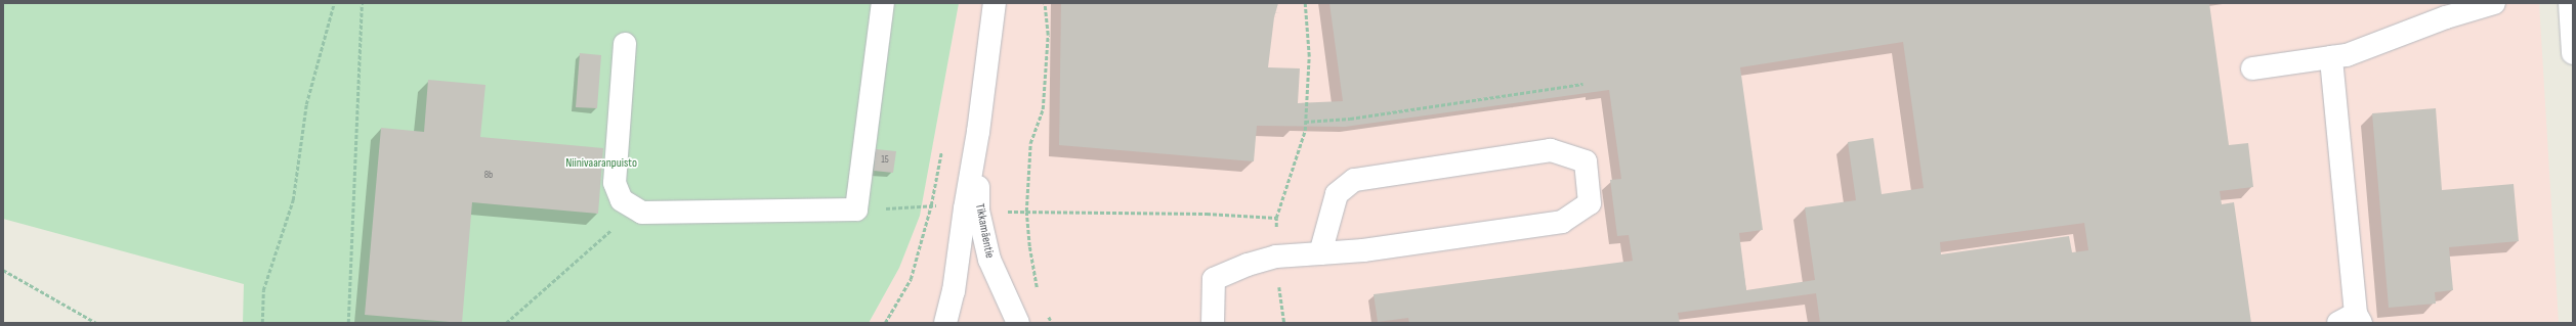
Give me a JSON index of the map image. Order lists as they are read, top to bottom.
{
  "streets": {
    "street": ["Tikkamäentie"]
  },
  "parks": ["Niinivaaranpuisto"],
  "house_numbers": ["15", "8b"]
}
